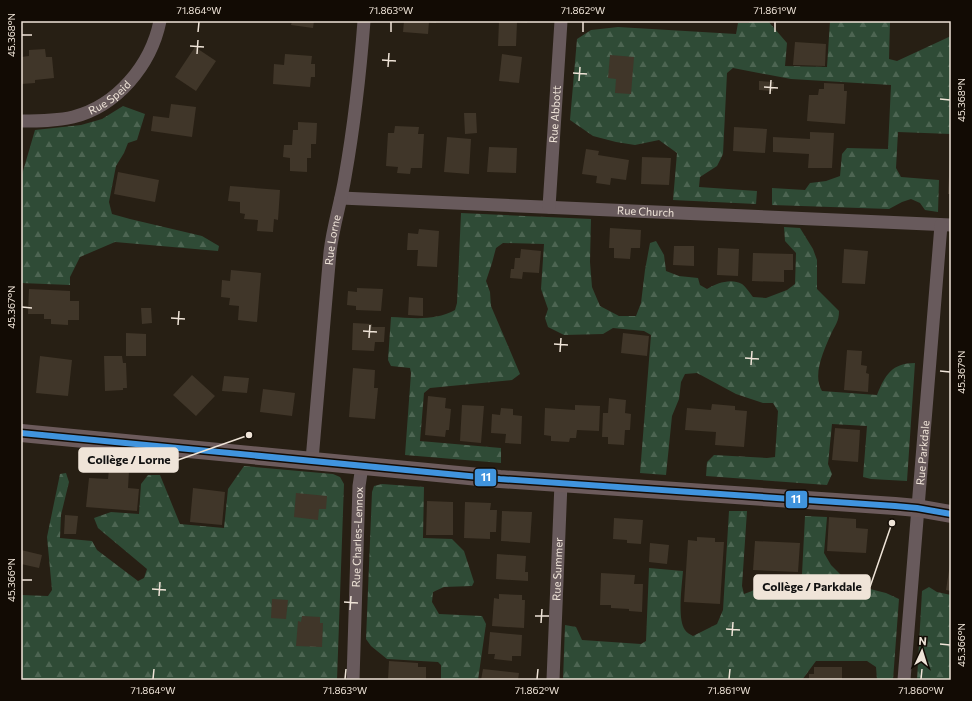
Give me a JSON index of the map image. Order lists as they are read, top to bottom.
{
  "streets": {
    "street": [
      "Rue Speid",
      "Rue Abbott",
      "Rue Church",
      "Rue Lorne",
      "Rue Parkdale",
      "Rue Charles-Lennox",
      "Rue Summer"
    ]
  },
  "crossings": [
    ["Rue Abbott", "Rue Church"],
    ["Rue Church", "Rue Lorne"],
    ["Rue Church", "Rue Parkdale"]
  ],
  "places": ["Collège / Lorne", "Collège / Parkdale"],
  "lines": ["transit line 11"],
  "north": "top",
  "coordinates": [
    "71.864°W",
    "71.863°W",
    "71.862°W",
    "71.861°W",
    "45.368°N",
    "45.367°N",
    "45.366°N",
    "71.860°W"
  ]
}
